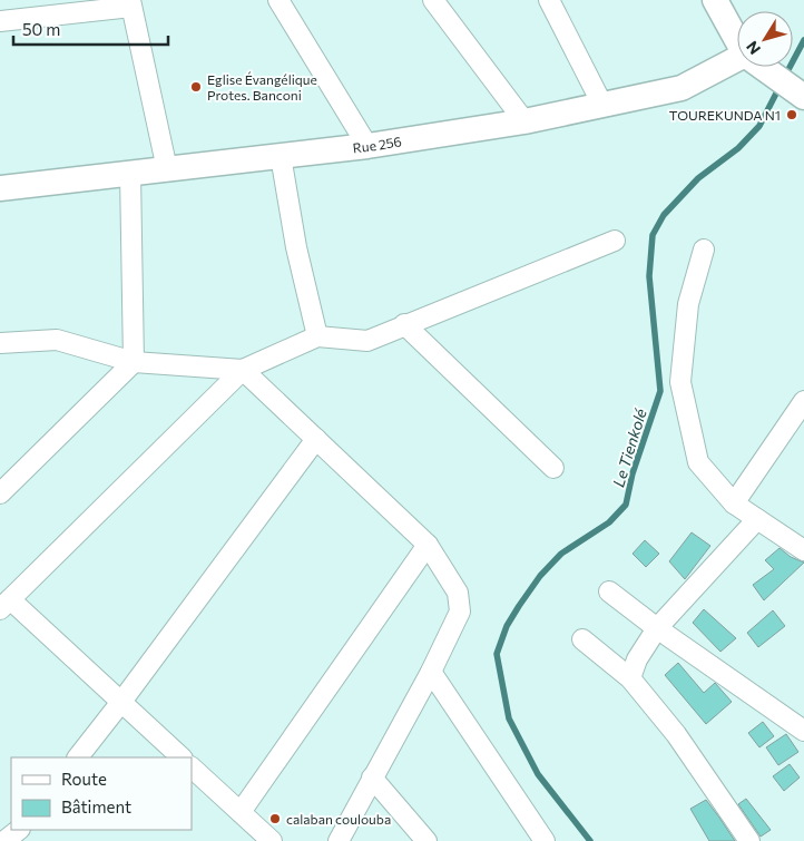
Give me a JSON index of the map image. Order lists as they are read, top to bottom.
{
  "streets": {
    "street": ["Rue 256"]
  },
  "water": ["Le Tienkolé"],
  "places": ["Eglise Évangélique Protes. Banconi", "TOUREKUNDA N1", "calaban coulouba"],
  "legend": ["Route", "Bâtiment"],
  "scale_bar": "50 m",
  "north": "bottom left"
}
